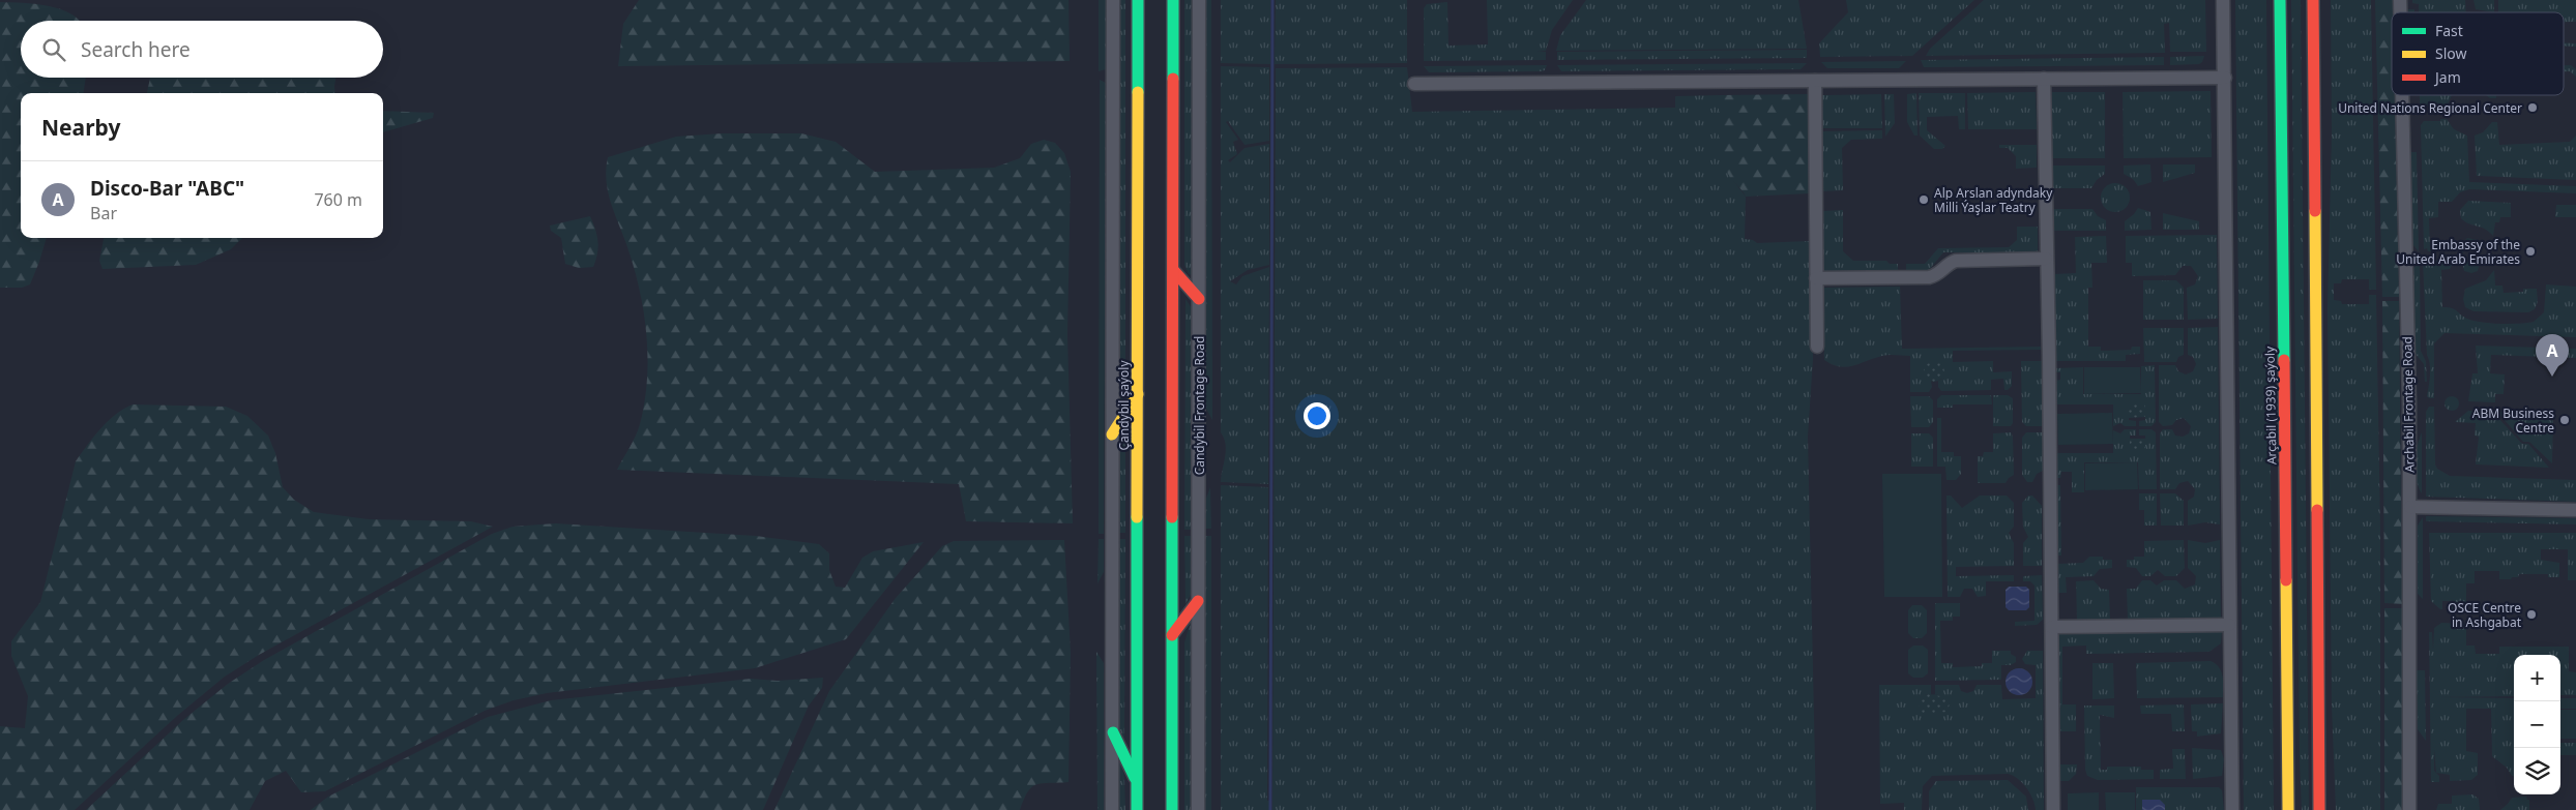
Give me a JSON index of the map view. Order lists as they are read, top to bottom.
{
  "streets": {
    "main road": ["Çandybil şaýoly", "Arçabil (1939) şaýoly"],
    "street": ["Archabil Frontage Road", "Candybil Frontage Road"]
  },
  "places": [
    "United Nations Regional Center",
    "Alp Arslan adyndaky Milli Ýaşlar Teatry",
    "Embassy of the United Arab Emirates",
    "ABM Business Centre",
    "OSCE Centre in Ashgabat"
  ],
  "legend": ["Fast", "Slow", "Jam"],
  "page": {
    "search": "Search here",
    "heading": "Nearby",
    "list": [
      {
        "mark": "A",
        "name": "Disco-Bar \"ABC\"",
        "note": "Bar",
        "value": "760 m"
      }
    ],
    "pins": "A",
    "map_buttons": ["+", "−"]
  }
}
